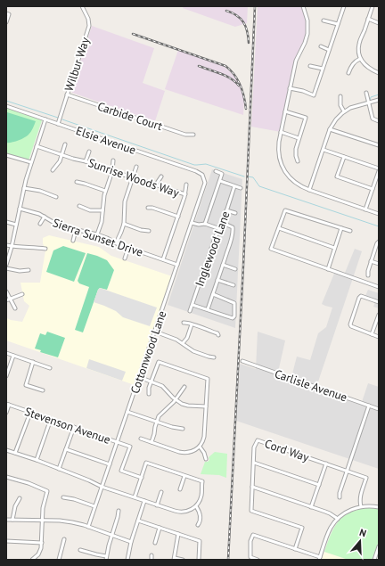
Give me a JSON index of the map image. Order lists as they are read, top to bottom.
{
  "streets": {
    "street": [
      "Wilbur Way",
      "Carbide Court",
      "Elsie Avenue",
      "Sunrise Woods Way",
      "Sierra Sunset Drive",
      "Inglewood Lane",
      "Cottonwood Lane",
      "Carlisle Avenue",
      "Stevenson Avenue",
      "Cord Way"
    ]
  },
  "crossings": [
    ["Wilbur Way", "Carbide Court"],
    ["Wilbur Way", "Elsie Avenue"],
    ["Elsie Avenue", "Cottonwood Lane"],
    ["Sunrise Woods Way", "Sierra Sunset Drive"],
    ["Sierra Sunset Drive", "Cottonwood Lane"],
    ["Cottonwood Lane", "Stevenson Avenue"]
  ],
  "north": "top"
}
